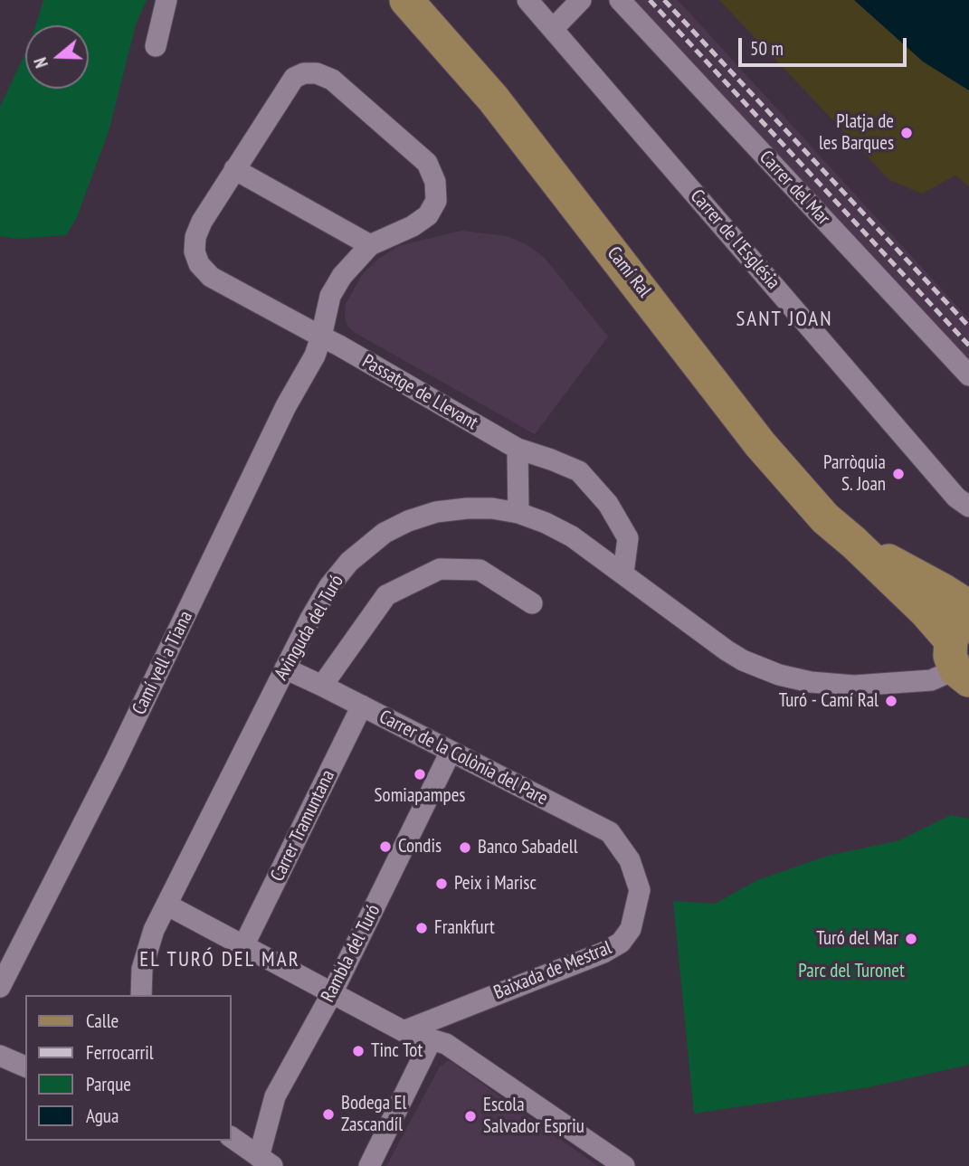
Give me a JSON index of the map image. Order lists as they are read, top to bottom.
{
  "streets": {
    "main road": ["Camí Ral"],
    "street": [
      "Carrer del Mar",
      "Carrer de l'Església",
      "Passatge de Llevant",
      "Avinguda del Turó",
      "Camí vell a Tiana",
      "Carrer de la Colònia del Pare",
      "Carrer Tramuntana",
      "Rambla del Turó",
      "Baixada de Mestral"
    ]
  },
  "crossings": [
    ["Camí Ral", "Avinguda del Turó"],
    ["Passatge de Llevant", "Avinguda del Turó"],
    ["Passatge de Llevant", "Camí vell a Tiana"],
    ["Avinguda del Turó", "Carrer de la Colònia del Pare"],
    ["Carrer de la Colònia del Pare", "Carrer Tramuntana"],
    ["Carrer de la Colònia del Pare", "Rambla del Turó"],
    ["Carrer de la Colònia del Pare", "Baixada de Mestral"]
  ],
  "districts": ["SANT JOAN", "EL TURÓ DEL MAR"],
  "parks": ["Parc del Turonet"],
  "places": [
    "Platja de les Barques",
    "Parròquia S. Joan",
    "Turó - Camí Ral",
    "Somiapampes",
    "Condis",
    "Banco Sabadell",
    "Peix i Marisc",
    "Frankfurt",
    "Turó del Mar",
    "Tinc Tot",
    "Bodega El Zascandíl",
    "Escola Salvador Espriu"
  ],
  "legend": [
    "Calle",
    "Ferrocarril",
    "Parque",
    "Agua"
  ],
  "scale_bar": "50 m",
  "north": "left"
}
